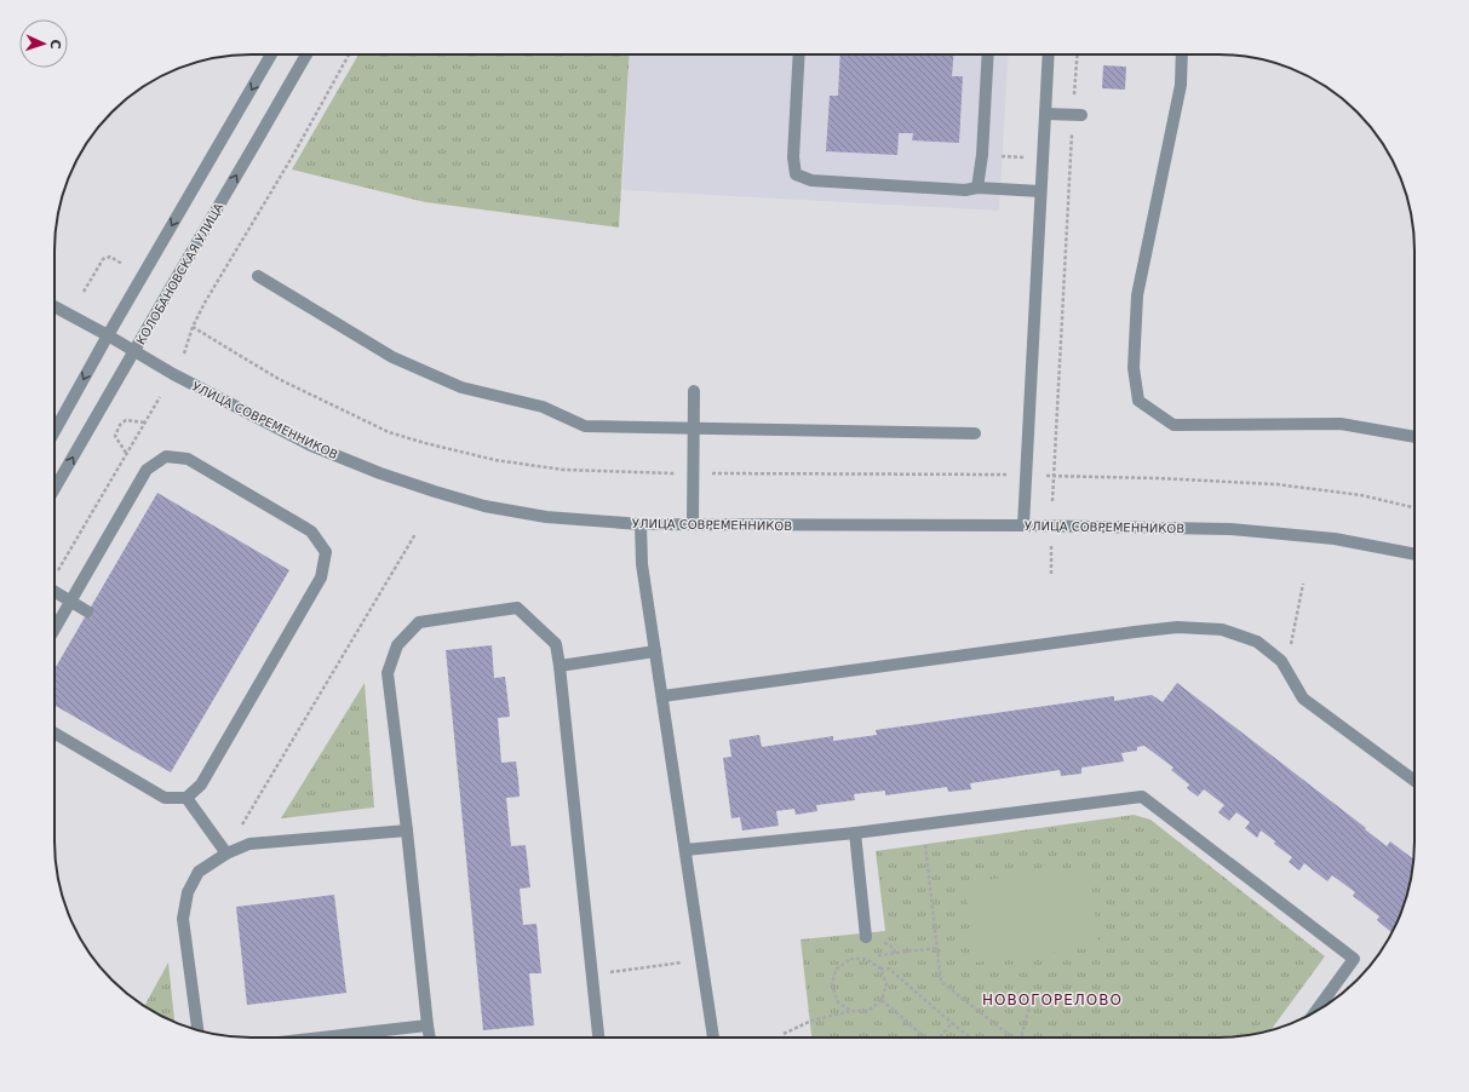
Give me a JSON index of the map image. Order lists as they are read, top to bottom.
{
  "streets": {
    "street": ["КОЛОБАНОВСКАЯ УЛИЦА", "УЛИЦА СОВРЕМЕННИКОВ"]
  },
  "crossings": [
    ["КОЛОБАНОВСКАЯ УЛИЦА", "УЛИЦА СОВРЕМЕННИКОВ"]
  ],
  "districts": ["НОВОГОРЕЛОВО"],
  "north": "right"
}
